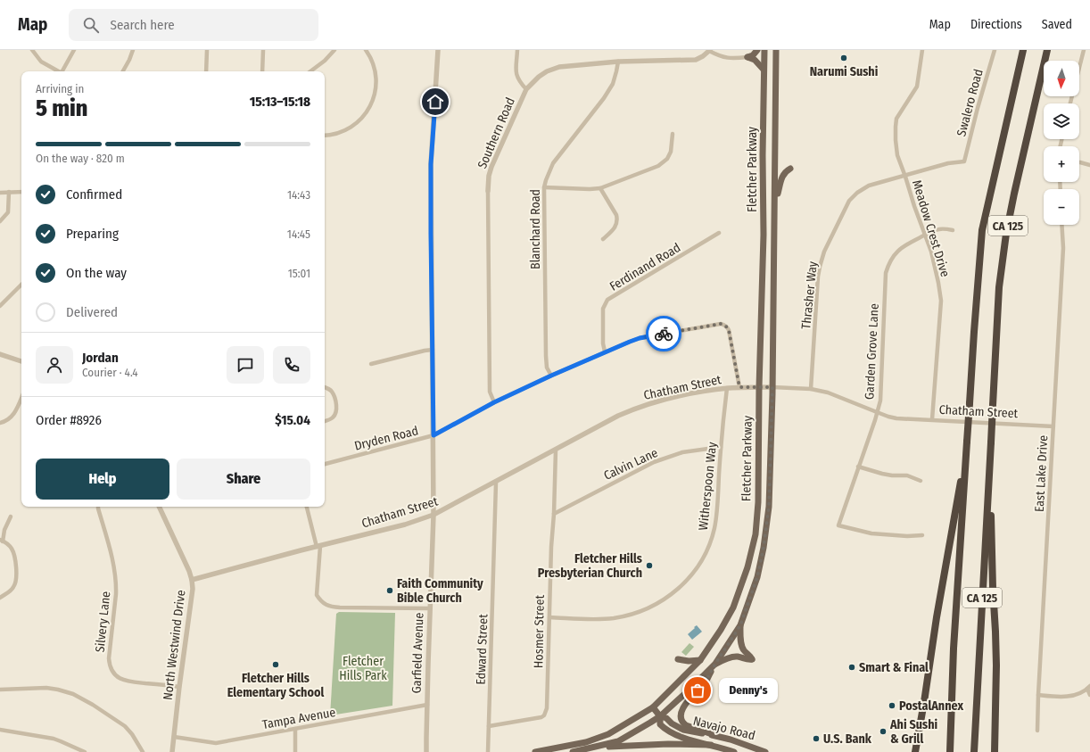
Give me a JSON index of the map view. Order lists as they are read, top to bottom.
{
  "streets": {
    "highway": ["CA 125"],
    "main road": ["Fletcher Parkway", "Navajo Road"],
    "street": [
      "Swalero Road",
      "Southern Road",
      "Meadow Crest Drive",
      "Blanchard Road",
      "Ferdinand Road",
      "Thrasher Way",
      "Garden Grove Lane",
      "Chatham Street",
      "Dryden Road",
      "Calvin Lane",
      "East Lake Drive",
      "Witherspoon Way",
      "Silvery Lane",
      "Hosmer Street",
      "North Westwind Drive",
      "Edward Street",
      "Garfield Avenue",
      "Tampa Avenue"
    ]
  },
  "crossings": [
    ["Swalero Road", "Thrasher Way"],
    ["Southern Road", "Blanchard Road"],
    ["Southern Road", "Dryden Road"],
    ["Fletcher Parkway", "Chatham Street"],
    ["Fletcher Parkway", "Navajo Road"],
    ["Meadow Crest Drive", "Thrasher Way"],
    ["Meadow Crest Drive", "Garden Grove Lane"],
    ["Meadow Crest Drive", "Chatham Street"],
    ["Blanchard Road", "Dryden Road"],
    ["Ferdinand Road", "Dryden Road"],
    ["Thrasher Way", "Chatham Street"],
    ["Garden Grove Lane", "Chatham Street"],
    ["Chatham Street", "Dryden Road"],
    ["Chatham Street", "East Lake Drive"],
    ["Chatham Street", "Witherspoon Way"],
    ["Chatham Street", "Hosmer Street"],
    ["Chatham Street", "North Westwind Drive"],
    ["Chatham Street", "Edward Street"],
    ["Chatham Street", "Garfield Avenue"],
    ["Dryden Road", "Garfield Avenue"],
    ["Calvin Lane", "Witherspoon Way"],
    ["Calvin Lane", "Hosmer Street"],
    ["Witherspoon Way", "Hosmer Street"],
    ["Silvery Lane", "North Westwind Drive"],
    ["Hosmer Street", "Edward Street"],
    ["North Westwind Drive", "Tampa Avenue"],
    ["Garfield Avenue", "Tampa Avenue"]
  ],
  "parks": ["Fletcher Hills Park"],
  "places": [
    "Narumi Sushi",
    "Fletcher Hills Presbyterian Church",
    "Faith Community Bible Church",
    "Fletcher Hills Elementary School",
    "Smart & Final",
    "Denny's",
    "PostalAnnex",
    "Ahi Sushi & Grill",
    "U.S. Bank"
  ],
  "north": "bottom",
  "page": {
    "header": "Map",
    "search": "Search here",
    "nav": ["Map", "Directions", "Saved"],
    "map_buttons": ["+", "−"],
    "heading": ["5 min", "Arriving in", "15:13–15:18"],
    "panel": [
      "Jordan",
      "Courier · 4.4",
      "Order #8926",
      "$15.04"
    ],
    "bar": "On the way · 820 m",
    "list": [
      ["Confirmed", "14:43"],
      ["Preparing", "14:45"],
      ["On the way", "15:01"],
      "Delivered"
    ],
    "buttons": ["Help", "Share"],
    "bubble": "Denny's"
  }
}
